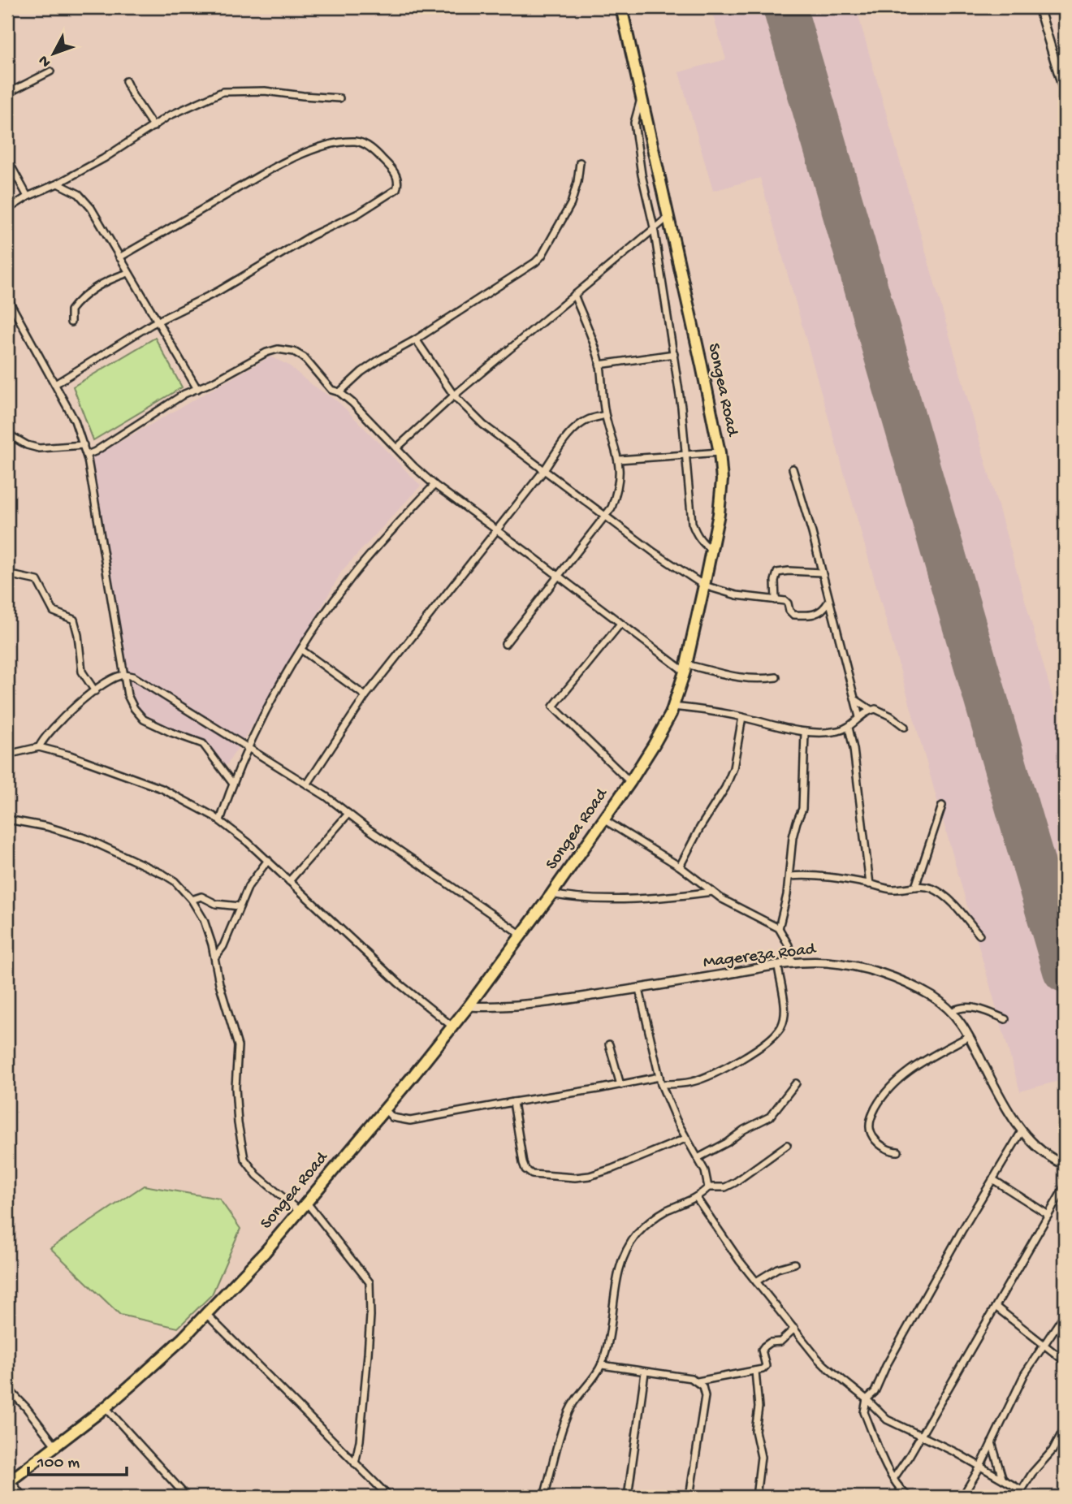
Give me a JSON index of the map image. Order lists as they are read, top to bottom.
{
  "streets": {
    "highway": ["Songea Road"],
    "street": ["Magereza Road"]
  },
  "crossings": [
    ["Songea Road", "Magereza Road"]
  ],
  "scale_bar": "100 m",
  "north": "bottom left"
}
